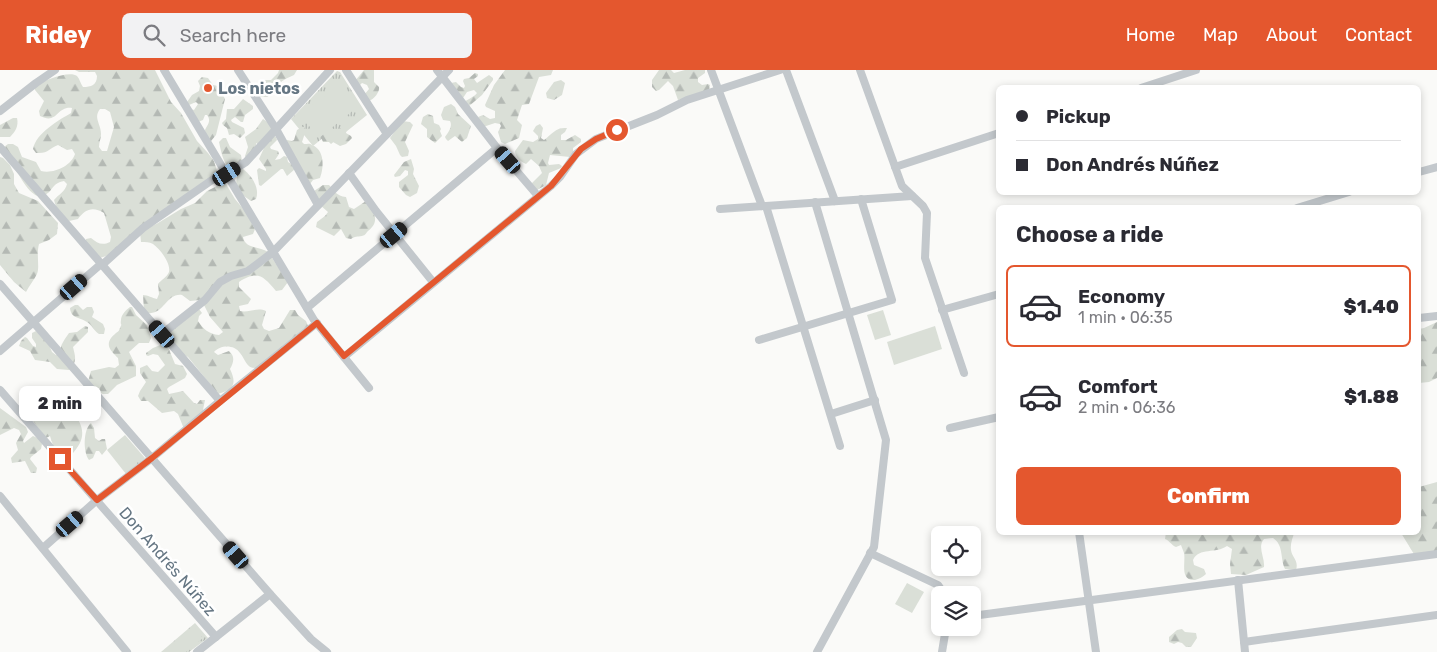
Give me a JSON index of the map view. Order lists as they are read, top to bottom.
{
  "streets": {
    "street": ["Don Andrés Núñez"]
  },
  "places": ["Los nietos"],
  "page": {
    "header": "Ridey",
    "search": "Search here",
    "nav": [
      "Home",
      "Map",
      "About",
      "Contact"
    ],
    "banner": ["Pickup", "Don Andrés Núñez"],
    "heading": "Choose a ride",
    "list": [
      {
        "name": "Economy",
        "note": "1 min · 06:35",
        "value": "$1.40"
      },
      {
        "name": "Comfort",
        "note": "2 min · 06:36",
        "value": "$1.88"
      }
    ],
    "bubble": "2 min",
    "buttons": "Confirm"
  }
}
